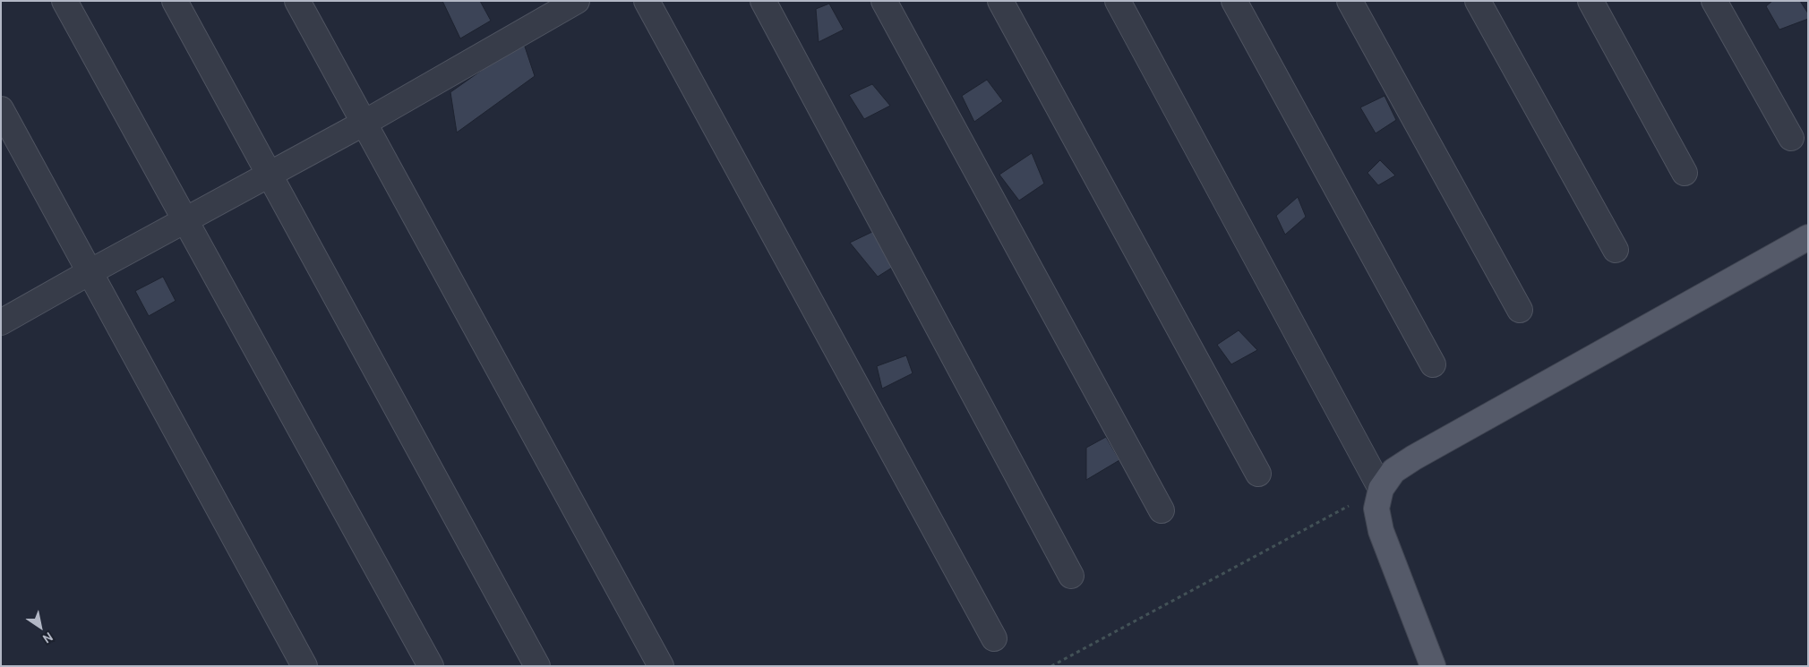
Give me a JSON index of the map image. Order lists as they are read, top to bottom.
{
  "north": "bottom right"
}
